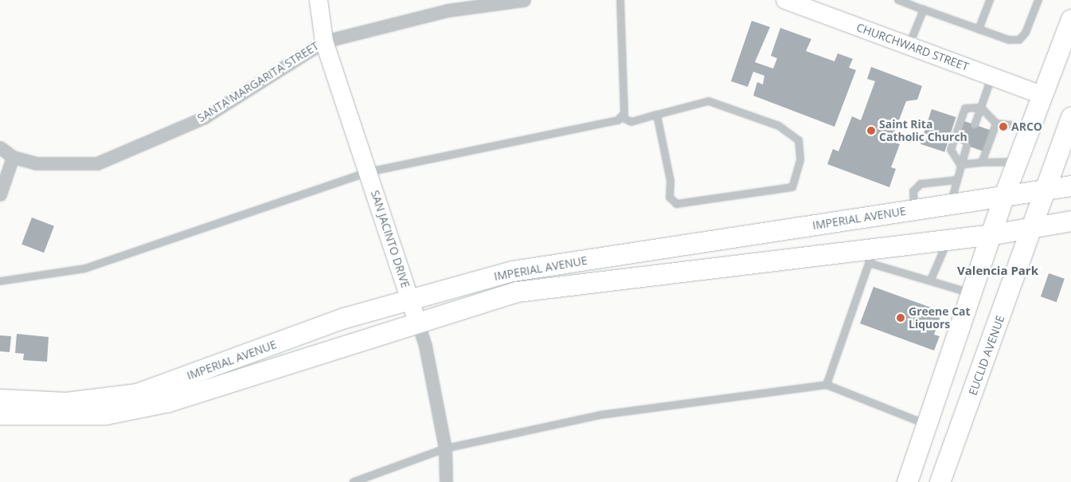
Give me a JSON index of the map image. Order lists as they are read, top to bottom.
{
  "streets": {
    "main road": ["IMPERIAL AVENUE", "EUCLID AVENUE"],
    "street": ["CHURCHWARD STREET", "SANTA MARGARITA STREET", "SAN JACINTO DRIVE"]
  },
  "crossings": [
    ["SANTA MARGARITA STREET", "SAN JACINTO DRIVE"],
    ["IMPERIAL AVENUE", "SAN JACINTO DRIVE"],
    ["IMPERIAL AVENUE", "EUCLID AVENUE"]
  ],
  "districts": ["Valencia Park"],
  "places": ["ARCO", "Saint Rita Catholic Church", "Greene Cat Liquors"]
}
